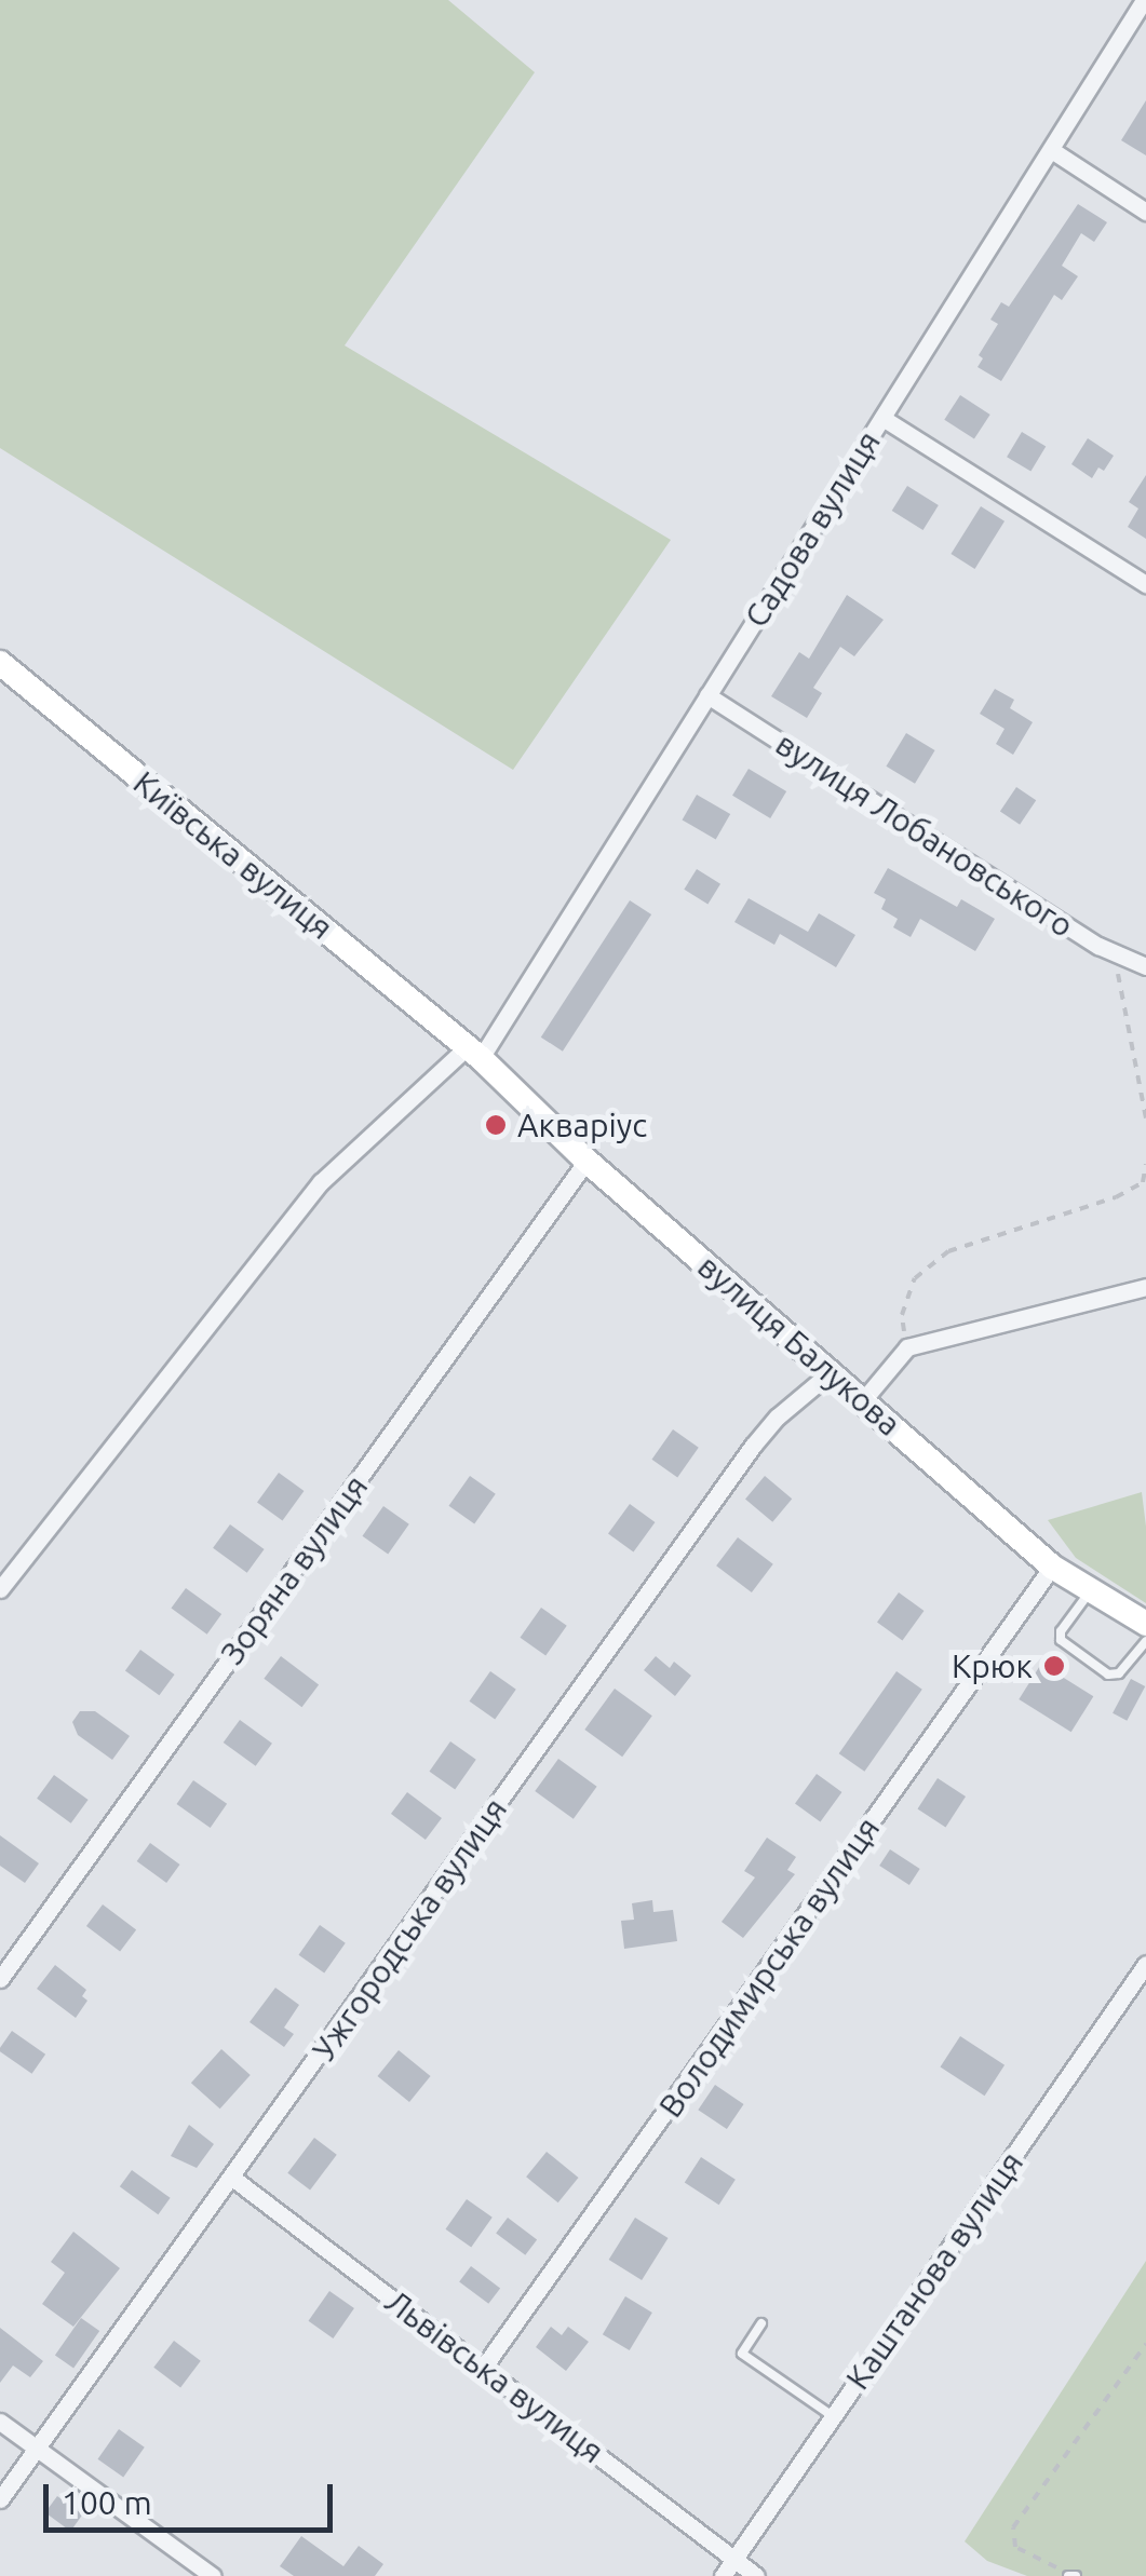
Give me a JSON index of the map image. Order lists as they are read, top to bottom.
{
  "streets": {
    "main road": ["Київська вулиця", "вулиця Балукова"],
    "street": [
      "Садова вулиця",
      "вулиця Лобановського",
      "Зоряна вулиця",
      "Ужгородська вулиця",
      "Володимирська вулиця",
      "Каштанова вулиця",
      "Львівська вулиця"
    ]
  },
  "crossings": [
    ["Садова вулиця", "вулиця Лобановського"],
    ["Садова вулиця", "Київська вулиця"],
    ["Садова вулиця", "вулиця Балукова"],
    ["Київська вулиця", "вулиця Балукова"],
    ["вулиця Балукова", "Зоряна вулиця"],
    ["вулиця Балукова", "Ужгородська вулиця"],
    ["вулиця Балукова", "Володимирська вулиця"],
    ["Ужгородська вулиця", "Львівська вулиця"],
    ["Володимирська вулиця", "Львівська вулиця"],
    ["Каштанова вулиця", "Львівська вулиця"]
  ],
  "places": ["Акваріус", "Крюк"],
  "scale_bar": "100 m"
}
